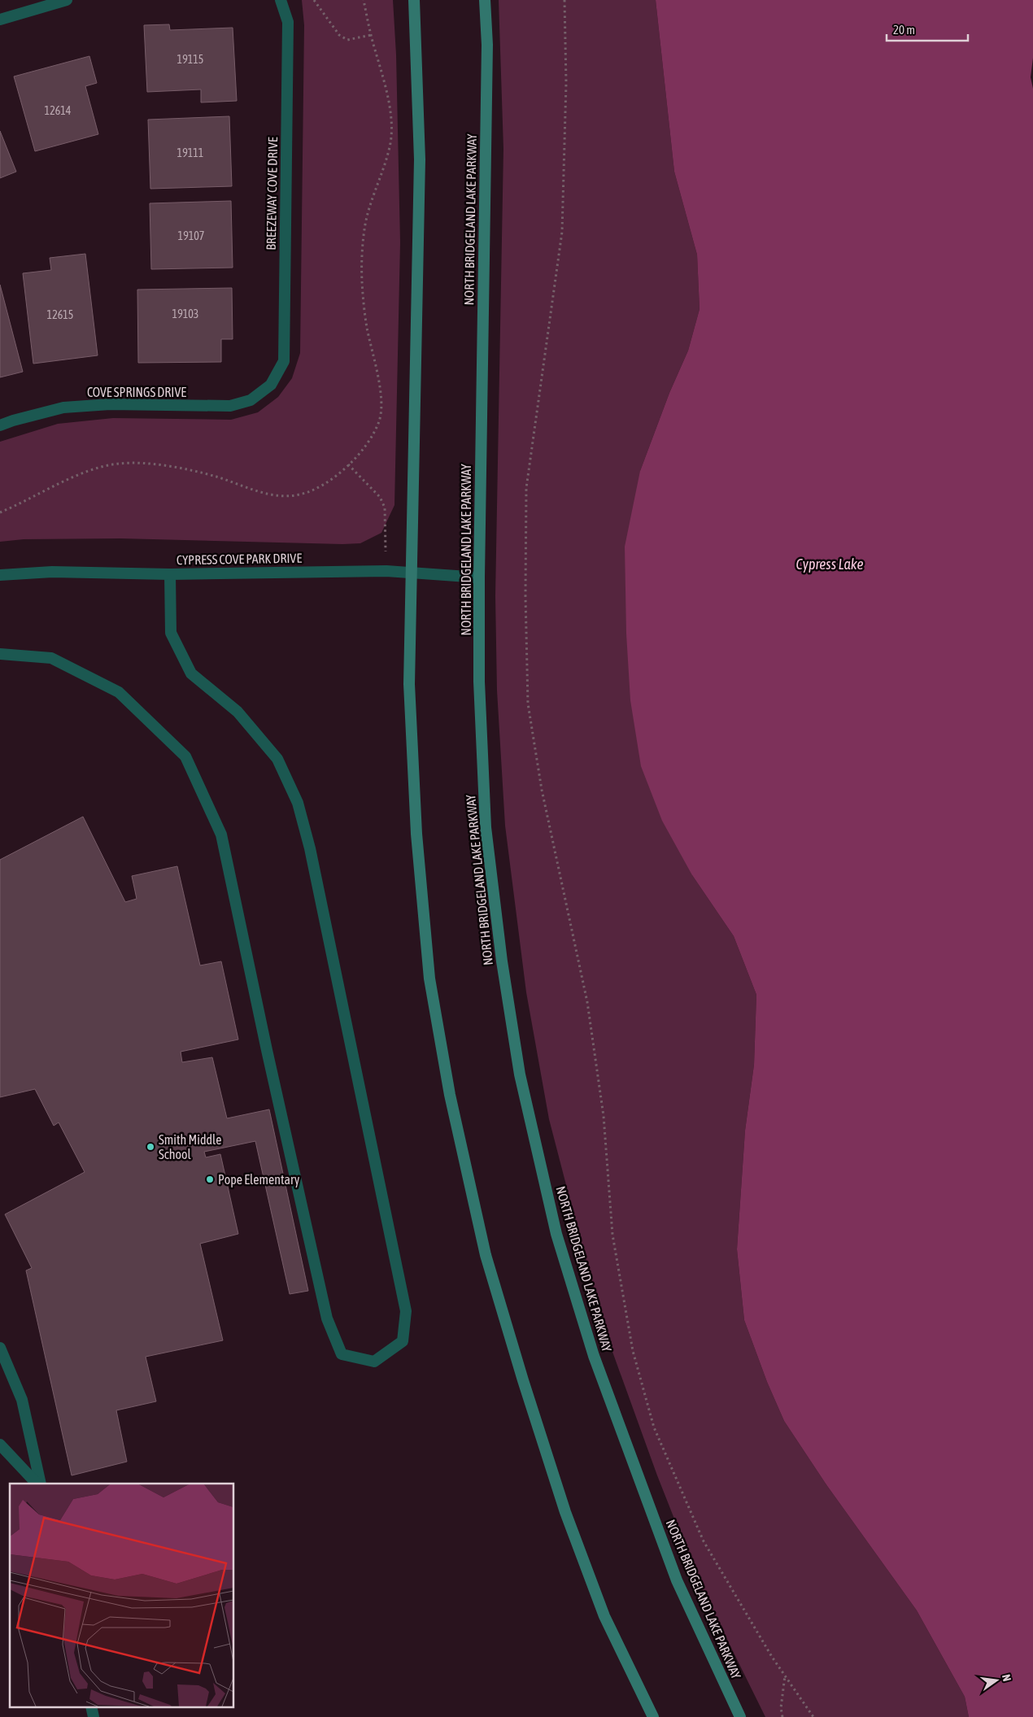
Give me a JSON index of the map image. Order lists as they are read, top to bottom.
{
  "streets": {
    "main road": ["NORTH BRIDGELAND LAKE PARKWAY"],
    "street": ["BREEZEWAY COVE DRIVE", "COVE SPRINGS DRIVE", "CYPRESS COVE PARK DRIVE"]
  },
  "crossings": [
    ["BREEZEWAY COVE DRIVE", "COVE SPRINGS DRIVE"],
    ["NORTH BRIDGELAND LAKE PARKWAY", "CYPRESS COVE PARK DRIVE"]
  ],
  "water": ["Cypress Lake"],
  "places": ["Smith Middle School", "Pope Elementary"],
  "house_numbers": [
    "19115",
    "12614",
    "19111",
    "19107",
    "19103",
    "12615"
  ],
  "scale_bar": "20 m",
  "north": "right"
}
